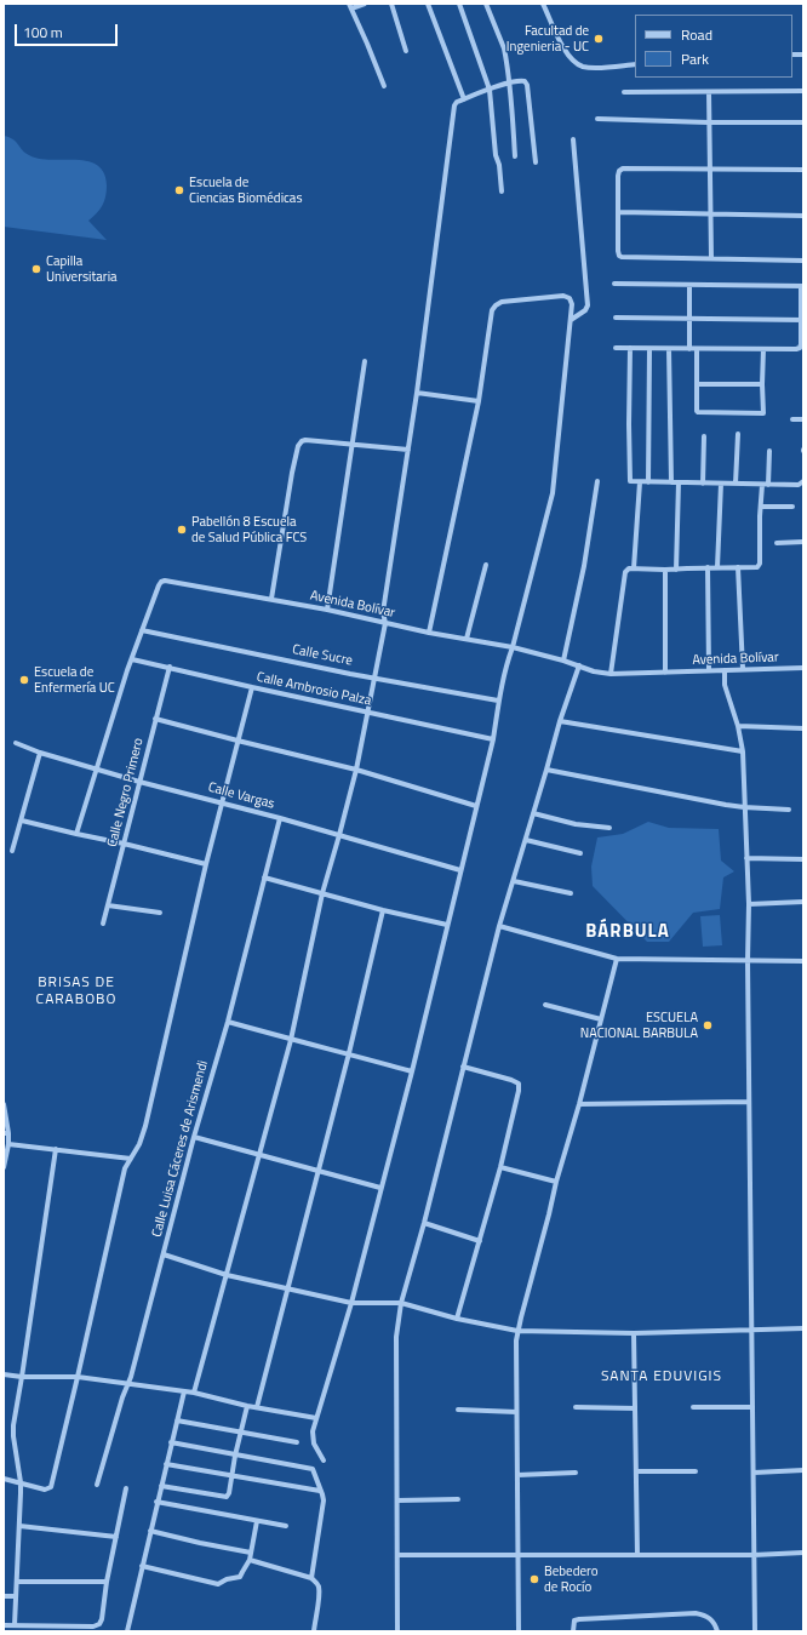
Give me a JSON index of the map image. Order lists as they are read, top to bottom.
{
  "streets": {
    "street": [
      "Avenida Bolívar",
      "Calle Sucre",
      "Calle Ambrosio Palza",
      "Calle Negro Primero",
      "Calle Vargas",
      "Calle Luisa Cáceres de Arismendi"
    ]
  },
  "crossings": [
    ["Avenida Bolívar", "Calle Sucre"],
    ["Avenida Bolívar", "Calle Ambrosio Palza"],
    ["Avenida Bolívar", "Calle Vargas"],
    ["Calle Ambrosio Palza", "Calle Negro Primero"],
    ["Calle Negro Primero", "Calle Vargas"],
    ["Calle Vargas", "Calle Luisa Cáceres de Arismendi"]
  ],
  "districts": ["BÁRBULA", "BRISAS DE CARABOBO", "SANTA EDUVIGIS"],
  "places": [
    "Facultad de Ingenieria - UC",
    "Escuela de Ciencias Biomédicas",
    "Capilla Universitaria",
    "Pabellón 8 Escuela de Salud Pública FCS",
    "Escuela de Enfermería UC",
    "ESCUELA NACIONAL BARBULA",
    "Bebedero de Rocío"
  ],
  "legend": ["Road", "Park"],
  "scale_bar": "100 m"
}
